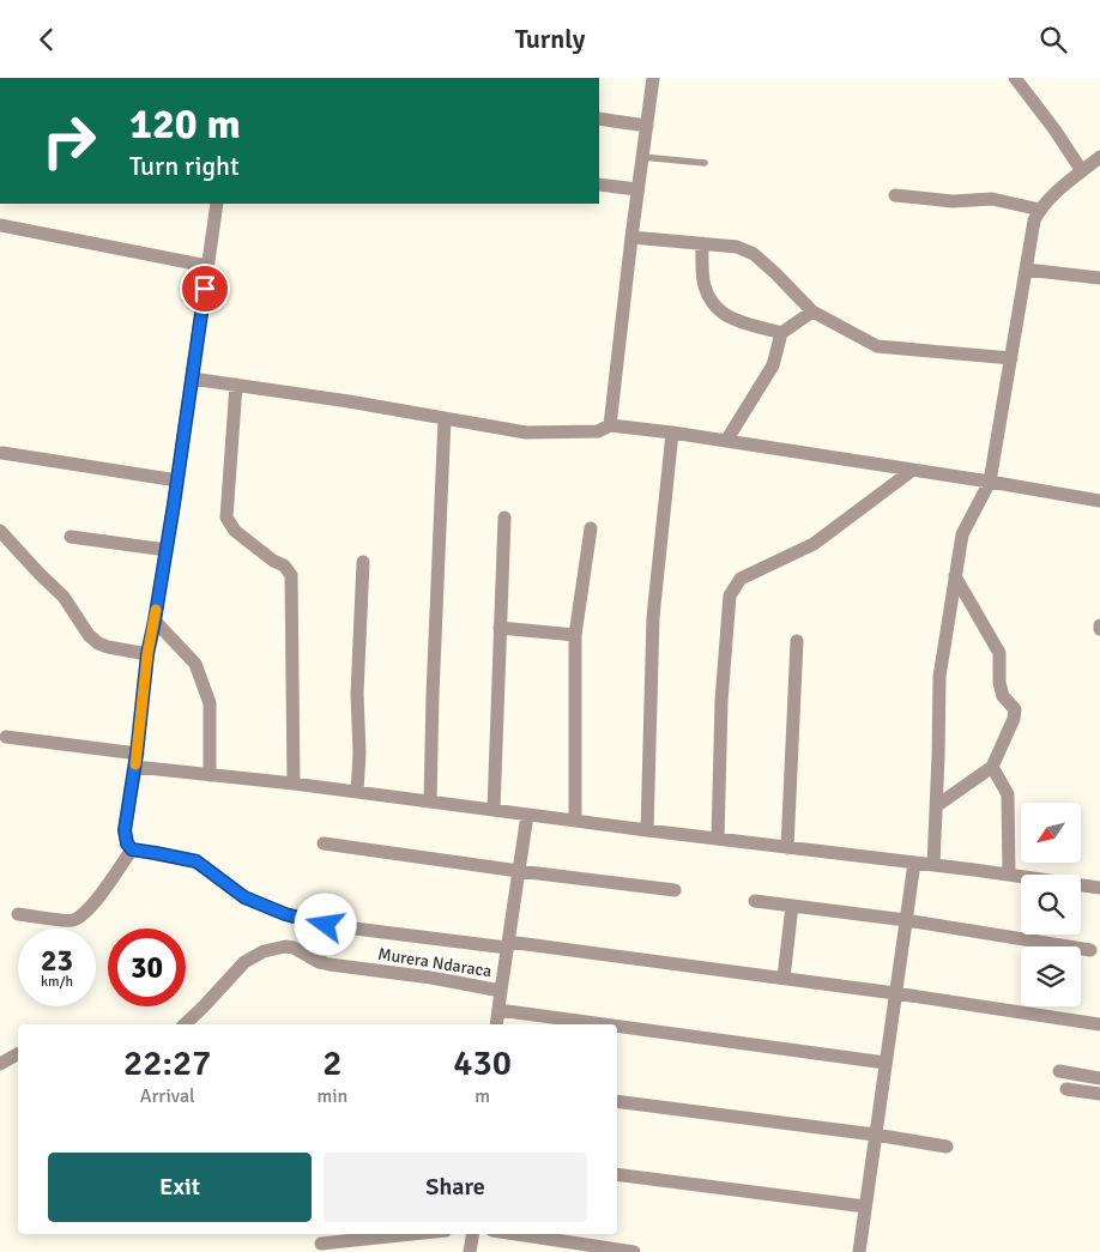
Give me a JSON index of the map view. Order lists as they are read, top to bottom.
{
  "streets": {
    "street": ["Murera Ndaraca"]
  },
  "north": "bottom left",
  "page": {
    "header": "Turnly",
    "turn": ["120 m", "Turn right"],
    "speed": "23 km/h",
    "limit": "30",
    "eta": [
      "22:27",
      "Arrival",
      "2",
      "min",
      "430",
      "m"
    ],
    "buttons": ["Exit", "Share"]
  }
}
